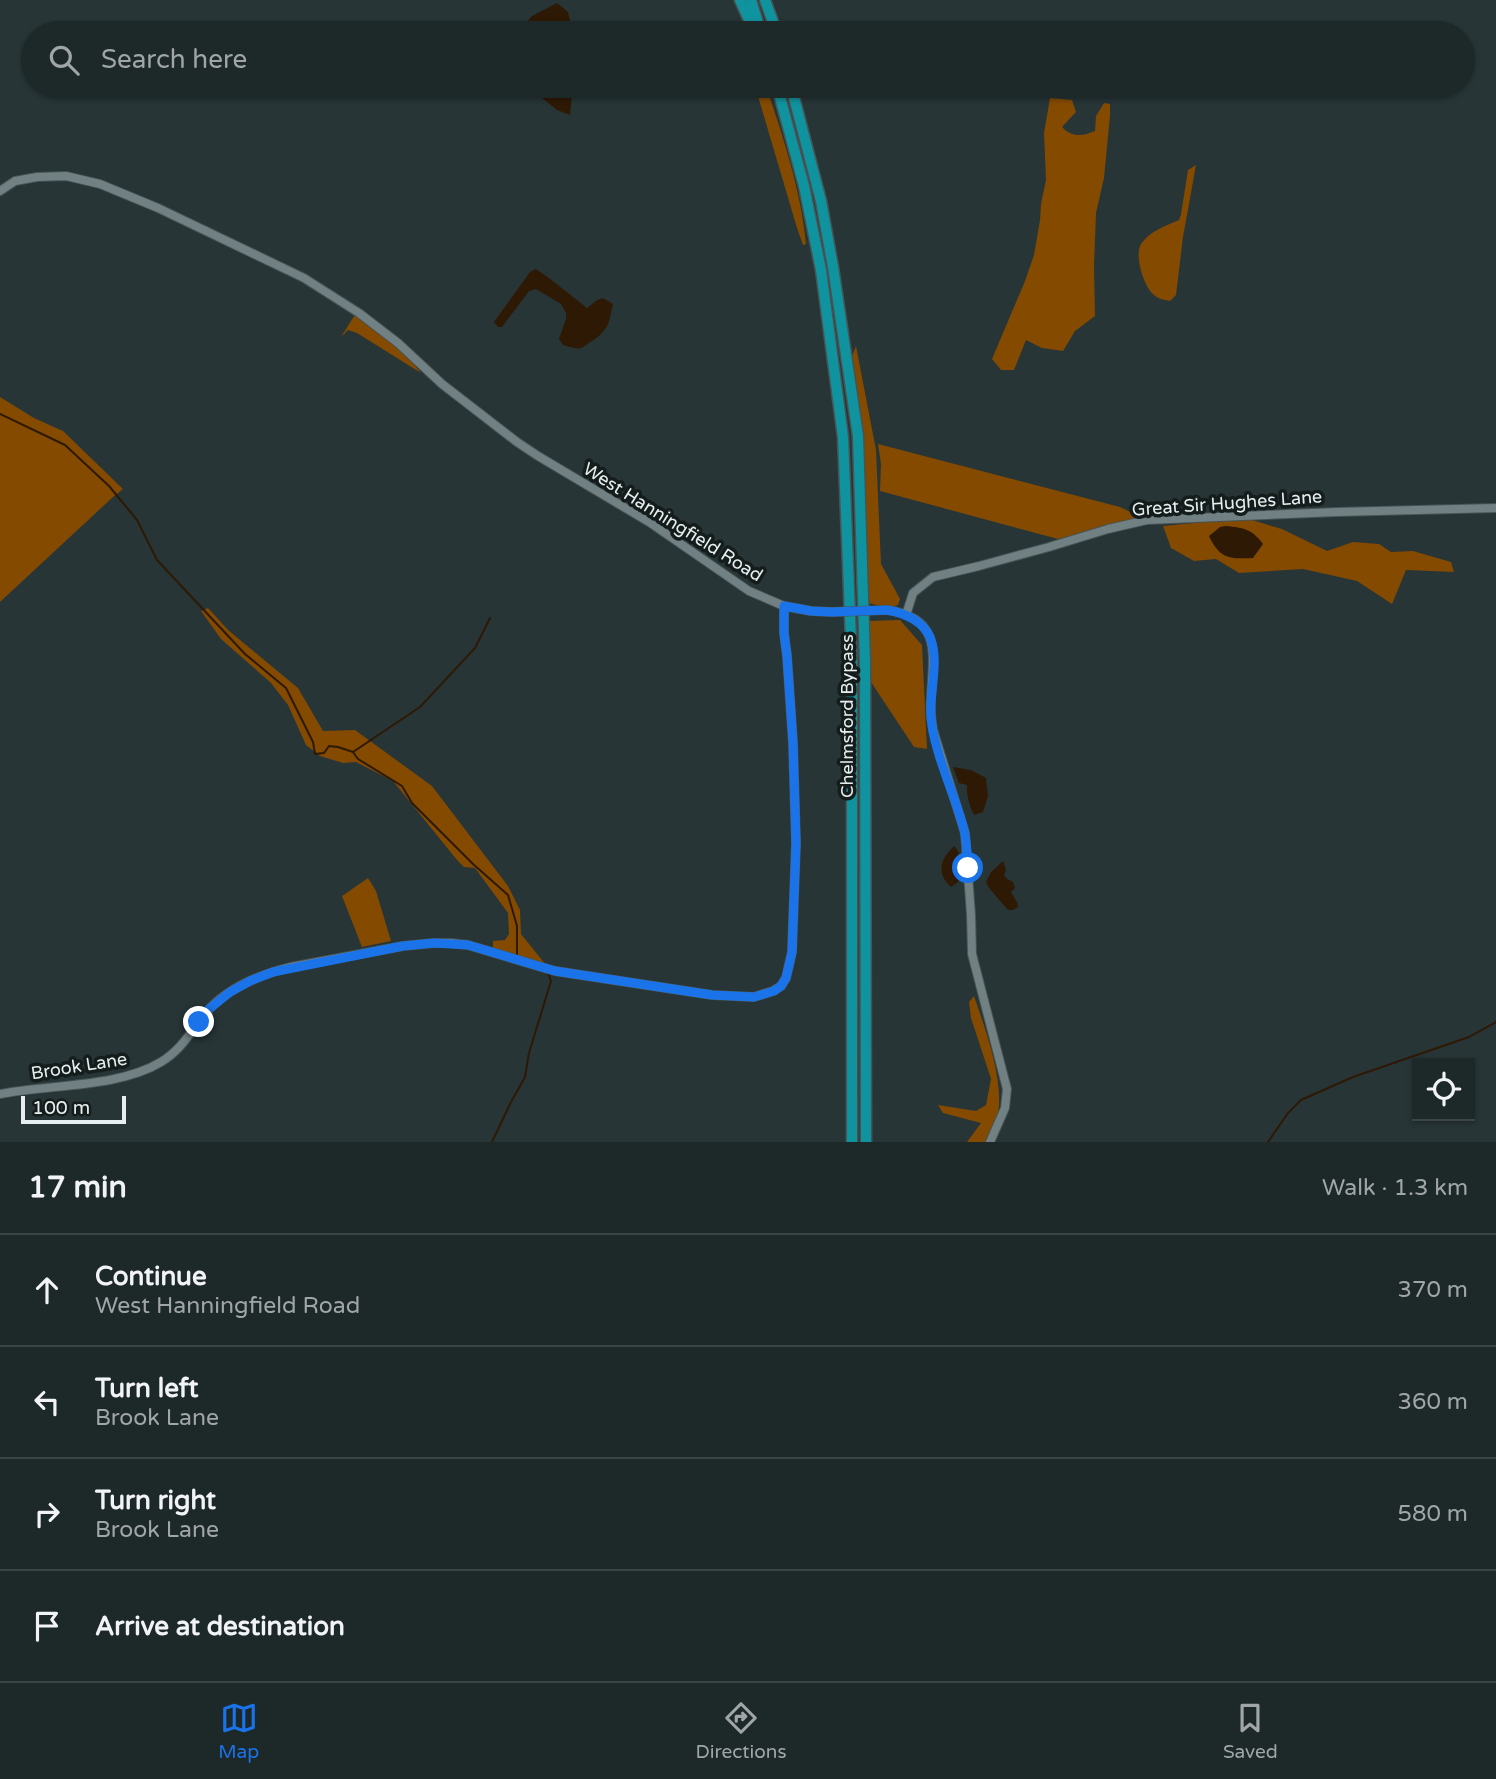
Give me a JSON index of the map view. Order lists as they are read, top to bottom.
{
  "streets": {
    "highway": ["Chelmsford Bypass"],
    "street": ["Great Sir Hughes Lane", "West Hanningfield Road", "Brook Lane"]
  },
  "crossings": [
    ["Great Sir Hughes Lane", "West Hanningfield Road"],
    ["West Hanningfield Road", "Brook Lane"]
  ],
  "scale_bar": "100 m",
  "page": {
    "search": "Search here",
    "scale": "100 m",
    "heading": ["17 min", "Walk · 1.3 km"],
    "list": [
      ["Continue", "West Hanningfield Road", "370 m"],
      ["Turn left", "Brook Lane", "360 m"],
      ["Turn right", "Brook Lane", "580 m"],
      "Arrive at destination"
    ],
    "nav": ["Map", "Directions", "Saved"]
  }
}
